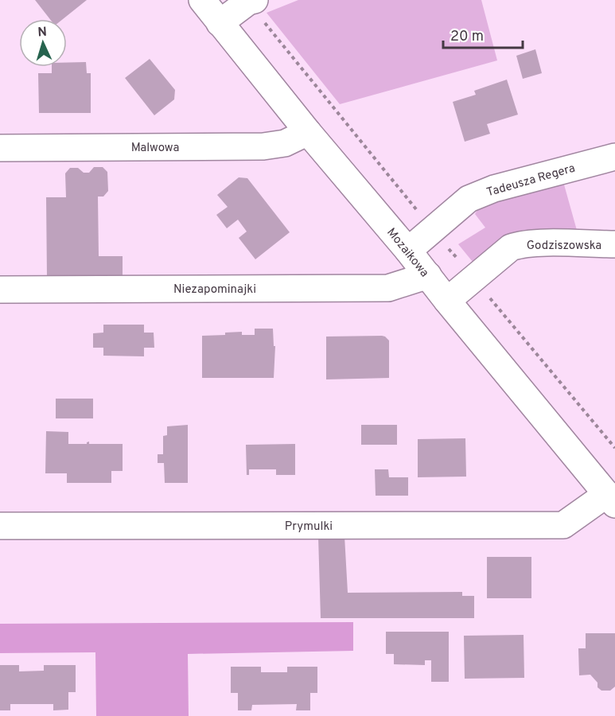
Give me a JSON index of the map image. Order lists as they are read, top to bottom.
{
  "streets": {
    "street": [
      "Malwowa",
      "Tadeusza Regera",
      "Godziszowska",
      "Mozaikowa",
      "Niezapominajki",
      "Prymulki"
    ]
  },
  "crossings": [
    ["Malwowa", "Mozaikowa"],
    ["Tadeusza Regera", "Mozaikowa"],
    ["Godziszowska", "Mozaikowa"],
    ["Mozaikowa", "Niezapominajki"],
    ["Mozaikowa", "Prymulki"]
  ],
  "scale_bar": "20 m",
  "north": "top"
}
